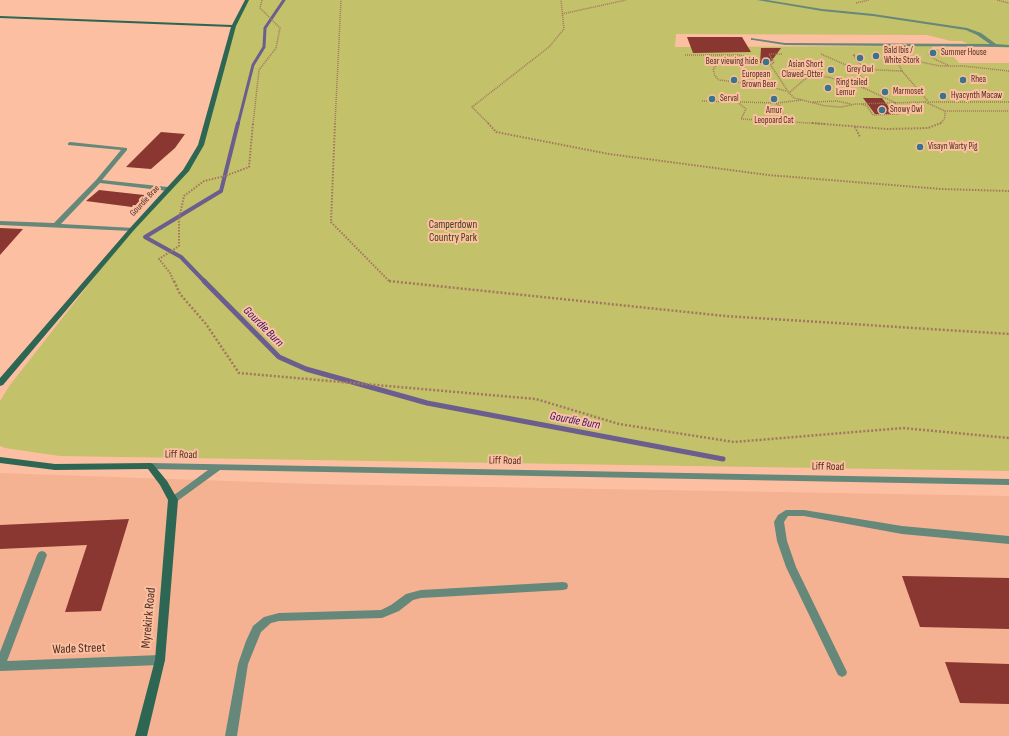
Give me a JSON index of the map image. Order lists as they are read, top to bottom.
{
  "streets": {
    "street": [
      "Gourdie Brae",
      "Liff Road",
      "Myrekirk Road",
      "Wade Street"
    ]
  },
  "crossings": [
    ["Myrekirk Road", "Wade Street"]
  ],
  "water": ["Gourdie Burn"],
  "parks": ["Camperdown Country Park"],
  "places": [
    "Summer House",
    "Bald Ibis / White Stork",
    "Grey Owl",
    "Bear viewing hide",
    "Asian Short Clawed-Otter",
    "European Brown Bear",
    "Rhea",
    "Ring tailed Lemur",
    "Marmoset",
    "Hyacynth Macaw",
    "Serval",
    "Amur Leopoard Cat",
    "Snowy Owl",
    "Visayn Warty Pig"
  ]
}
